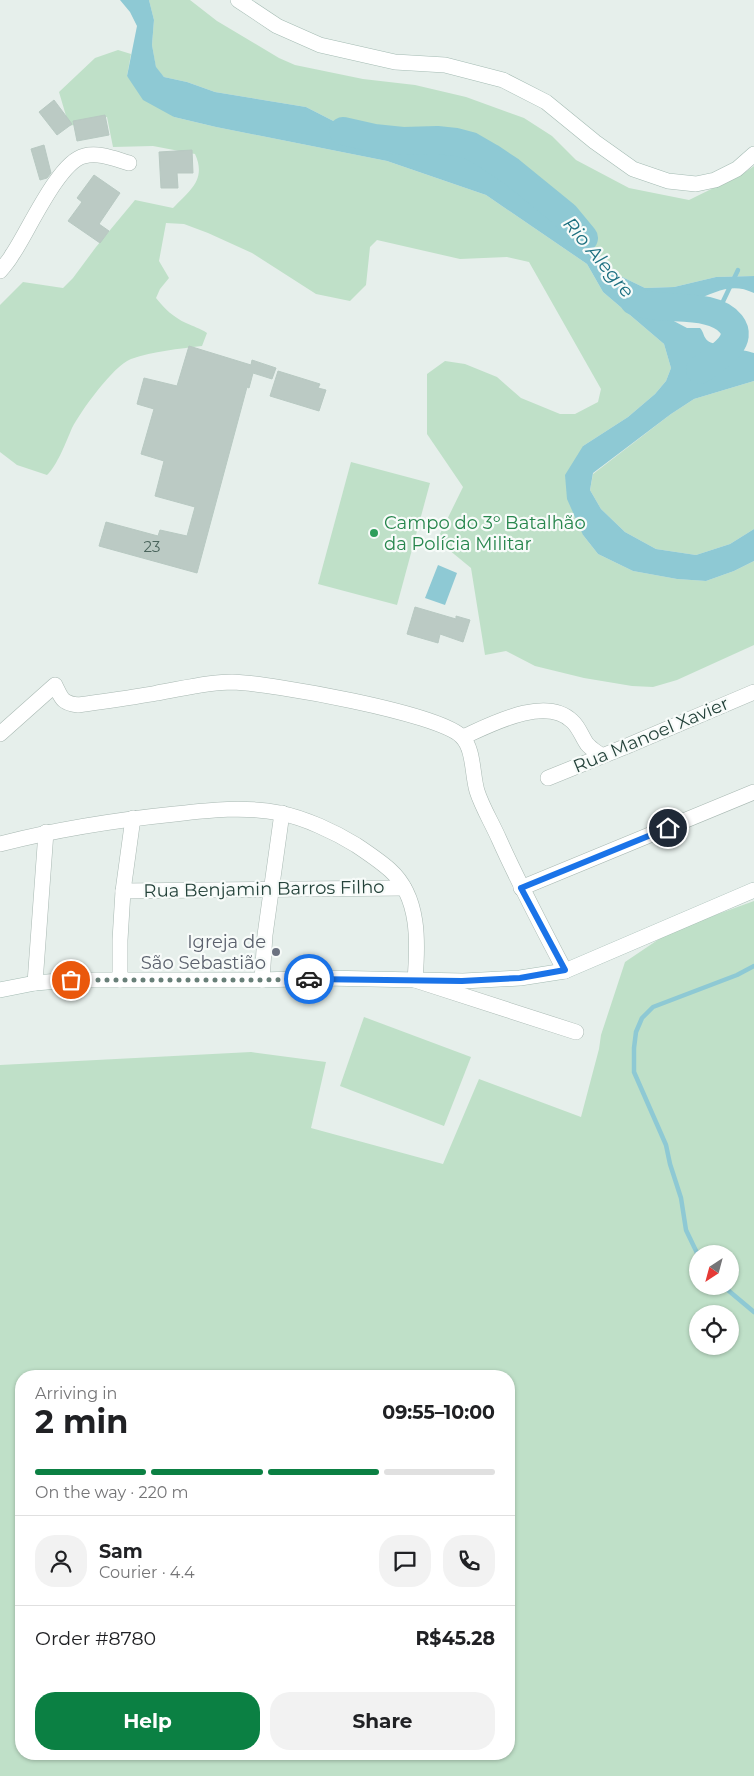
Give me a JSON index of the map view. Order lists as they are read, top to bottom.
{
  "streets": {
    "street": ["Rua Manoel Xavier", "Rua Benjamin Barros Filho"]
  },
  "water": ["Rio Alegre"],
  "places": ["Campo do 3º Batalhão da Polícia Militar", "Igreja de São Sebastião"],
  "house_numbers": ["23"],
  "north": "bottom left",
  "page": {
    "heading": ["2 min", "Arriving in", "09:55–10:00"],
    "panel": [
      "Sam",
      "Courier · 4.4",
      "Order #8780",
      "R$45.28"
    ],
    "bar": "On the way · 220 m",
    "buttons": ["Help", "Share"]
  }
}
